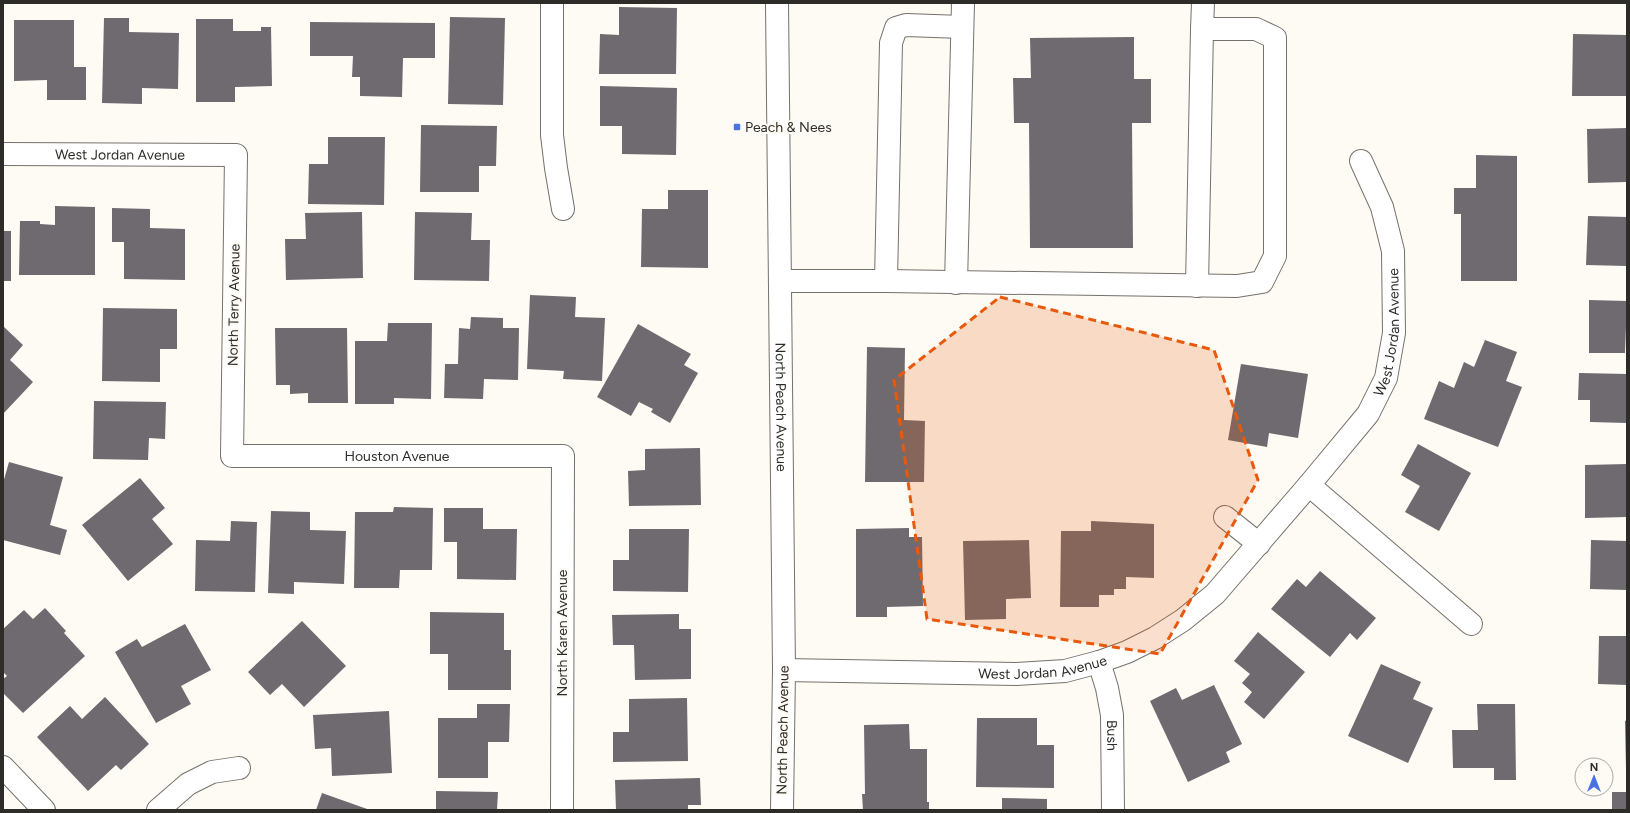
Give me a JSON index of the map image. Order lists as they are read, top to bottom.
{
  "streets": {
    "street": [
      "West Jordan Avenue",
      "North Terry Avenue",
      "North Peach Avenue",
      "Houston Avenue",
      "North Karen Avenue",
      "Bush"
    ]
  },
  "crossings": [
    ["West Jordan Avenue", "North Terry Avenue"],
    ["West Jordan Avenue", "North Peach Avenue"],
    ["West Jordan Avenue", "Bush"],
    ["North Terry Avenue", "Houston Avenue"],
    ["Houston Avenue", "North Karen Avenue"]
  ],
  "places": {
    "transit": ["Peach & Nees"]
  },
  "north": "top"
}
